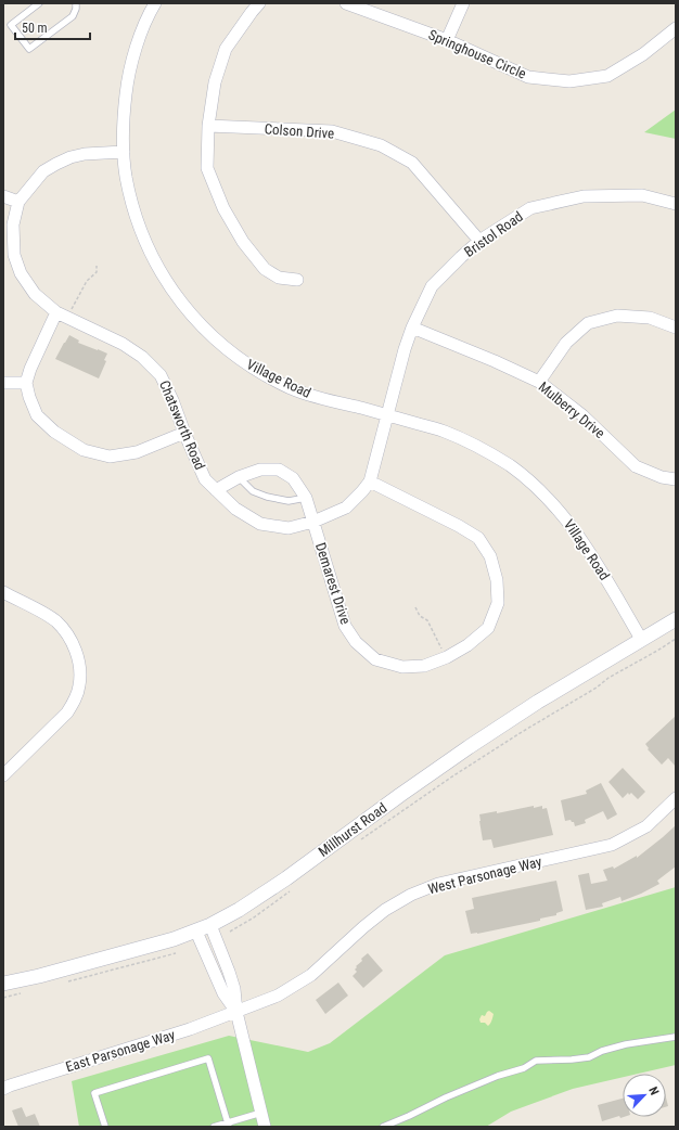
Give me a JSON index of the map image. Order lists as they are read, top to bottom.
{
  "streets": {
    "street": [
      "Springhouse Circle",
      "Colson Drive",
      "Bristol Road",
      "Village Road",
      "Mulberry Drive",
      "Chatsworth Road",
      "Demarest Drive",
      "Millhurst Road",
      "West Parsonage Way",
      "East Parsonage Way"
    ]
  },
  "crossings": [
    ["Colson Drive", "Bristol Road"],
    ["Bristol Road", "Village Road"],
    ["Bristol Road", "Mulberry Drive"],
    ["Bristol Road", "Chatsworth Road"],
    ["Village Road", "Chatsworth Road"],
    ["Village Road", "Millhurst Road"],
    ["Chatsworth Road", "Demarest Drive"],
    ["West Parsonage Way", "East Parsonage Way"]
  ],
  "scale_bar": "50 m",
  "north": "top right"
}
